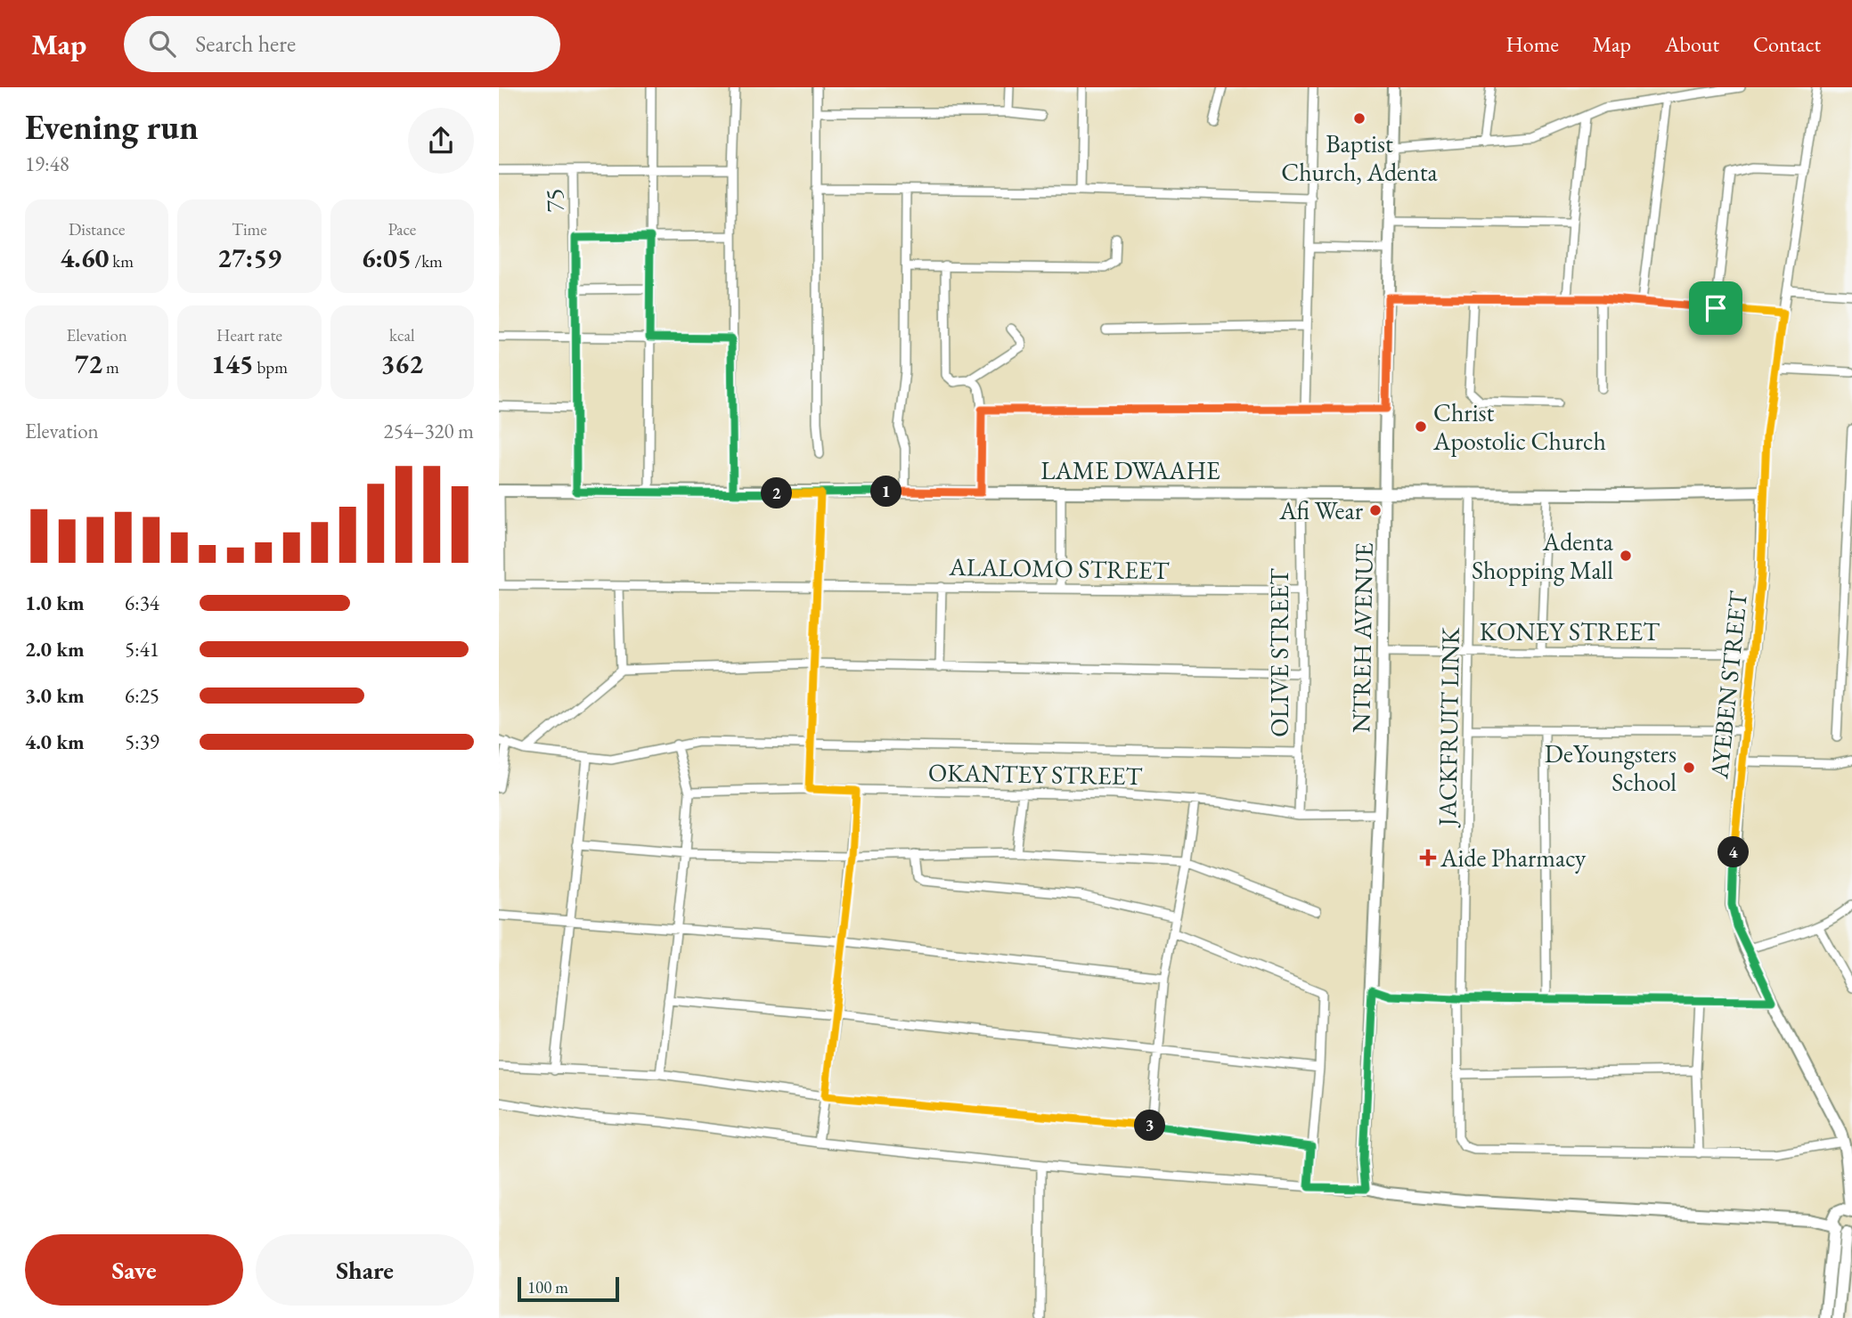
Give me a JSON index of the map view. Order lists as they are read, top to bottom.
{
  "streets": {
    "street": [
      "75",
      "LAME DWAAHE",
      "ALALOMO STREET",
      "KONEY STREET",
      "NTREH AVENUE",
      "OLIVE STREET",
      "AYEBEN STREET",
      "JACKFRUIT LINK",
      "OKANTEY STREET"
    ]
  },
  "crossings": [
    ["75", "LAME DWAAHE"],
    ["LAME DWAAHE", "NTREH AVENUE"],
    ["LAME DWAAHE", "OLIVE STREET"],
    ["LAME DWAAHE", "AYEBEN STREET"],
    ["LAME DWAAHE", "JACKFRUIT LINK"],
    ["ALALOMO STREET", "OLIVE STREET"],
    ["KONEY STREET", "NTREH AVENUE"],
    ["KONEY STREET", "AYEBEN STREET"],
    ["KONEY STREET", "JACKFRUIT LINK"],
    ["NTREH AVENUE", "OKANTEY STREET"],
    ["OLIVE STREET", "OKANTEY STREET"]
  ],
  "places": {
    "other": [
      "Baptist Church, Adenta",
      "Christ Apostolic Church",
      "Afi Wear",
      "Adenta Shopping Mall",
      "DeYoungsters School"
    ],
    "health": ["Aide Pharmacy"]
  },
  "scale_bar": "100 m",
  "page": {
    "header": "Map",
    "search": "Search here",
    "nav": [
      "Home",
      "Map",
      "About",
      "Contact"
    ],
    "heading": ["Evening run", "19:48"],
    "stats": [
      ["Distance", "4.60 km"],
      ["Time", "27:59"],
      ["Pace", "6:05 /km"],
      ["Elevation", "72 m"],
      ["Heart rate", "145 bpm"],
      ["kcal", "362"]
    ],
    "chart": ["Elevation", "254–320 m"],
    "pins": [
      "1",
      "2",
      "4",
      "3"
    ],
    "list": [
      {
        "name": "1.0 km",
        "note": "6:34"
      },
      {
        "name": "2.0 km",
        "note": "5:41"
      },
      {
        "name": "3.0 km",
        "note": "6:25"
      },
      {
        "name": "4.0 km",
        "note": "5:39"
      }
    ],
    "buttons": ["Save", "Share"],
    "scale": "100 m"
  }
}
